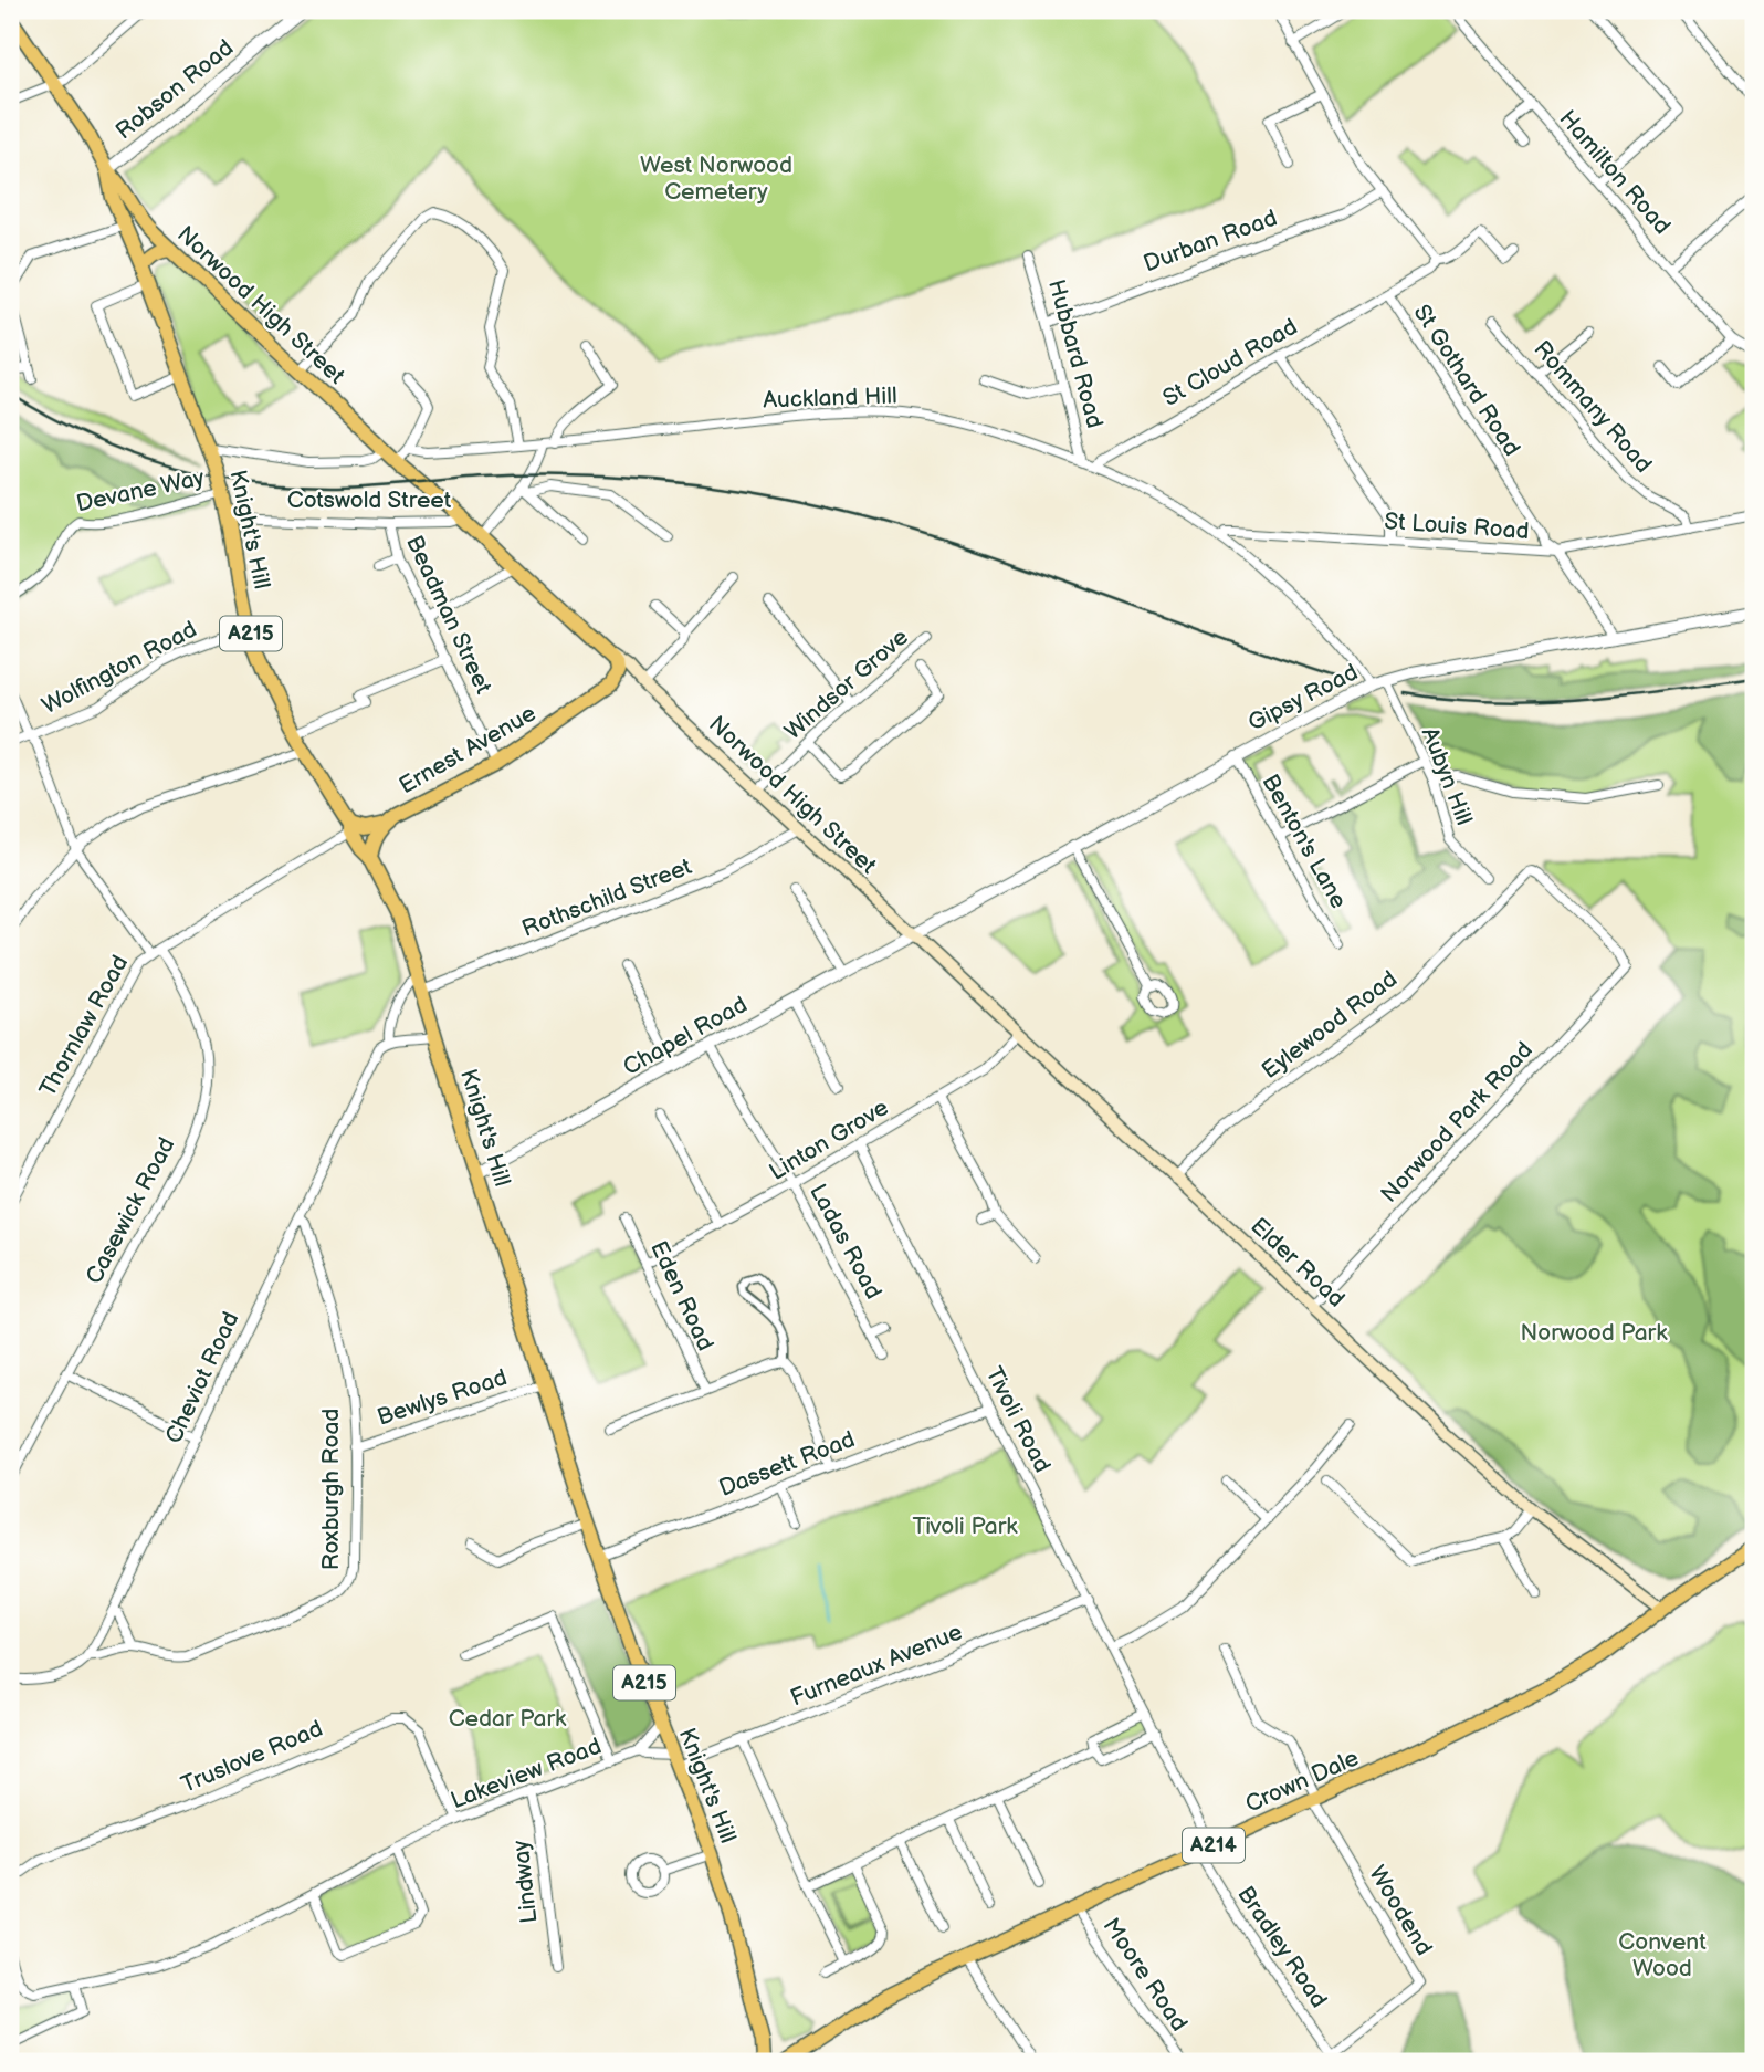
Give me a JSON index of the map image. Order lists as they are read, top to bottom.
{
  "streets": {
    "main road": [
      "Norwood High Street",
      "Knight's Hill",
      "A215",
      "Ernest Avenue",
      "Elder Road",
      "Crown Dale",
      "A214"
    ],
    "street": [
      "Robson Road",
      "Hamilton Road",
      "Durban Road",
      "Hubbard Road",
      "St Cloud Road",
      "St Gothard Road",
      "Auckland Hill",
      "Rommany Road",
      "Devane Way",
      "Cotswold Street",
      "St Louis Road",
      "Beadman Street",
      "Wolfington Road",
      "Windsor Grove",
      "Gipsy Road",
      "Aubyn Hill",
      "Benton's Lane",
      "Rothschild Street",
      "Eylewood Road",
      "Thornlaw Road",
      "Chapel Road",
      "Norwood Park Road",
      "Linton Grove",
      "Casewick Road",
      "Ladas Road",
      "Eden Road",
      "Cheviot Road",
      "Bewlys Road",
      "Tivoli Road",
      "Dassett Road",
      "Roxburgh Road",
      "Furneaux Avenue",
      "Truslove Road",
      "Lakeview Road",
      "Lindway",
      "Woodend",
      "Bradley Road",
      "Moore Road"
    ]
  },
  "crossings": [
    ["Robson Road", "Norwood High Street"],
    ["Robson Road", "A215"],
    ["Durban Road", "Hubbard Road"],
    ["Norwood High Street", "A215"],
    ["Norwood High Street", "Windsor Grove"],
    ["Norwood High Street", "Gipsy Road"],
    ["Norwood High Street", "Rothschild Street"],
    ["Norwood High Street", "Chapel Road"],
    ["Norwood High Street", "Elder Road"],
    ["Hubbard Road", "Auckland Hill"],
    ["St Cloud Road", "St Gothard Road"],
    ["St Cloud Road", "Auckland Hill"],
    ["St Gothard Road", "St Louis Road"],
    ["St Gothard Road", "Gipsy Road"],
    ["Auckland Hill", "St Louis Road"],
    ["Auckland Hill", "Gipsy Road"],
    ["Rommany Road", "St Louis Road"],
    ["Devane Way", "Knight's Hill"],
    ["Cotswold Street", "Knight's Hill"],
    ["Cotswold Street", "Beadman Street"],
    ["Cotswold Street", "A215"],
    ["Knight's Hill", "A215"],
    ["Knight's Hill", "Wolfington Road"],
    ["Knight's Hill", "Ernest Avenue"],
    ["Knight's Hill", "Rothschild Street"],
    ["Knight's Hill", "Thornlaw Road"],
    ["Knight's Hill", "Chapel Road"],
    ["Knight's Hill", "Cheviot Road"],
    ["Knight's Hill", "Bewlys Road"],
    ["Knight's Hill", "Dassett Road"],
    ["Knight's Hill", "Furneaux Avenue"],
    ["Knight's Hill", "Lakeview Road"],
    ["Beadman Street", "Ernest Avenue"],
    ["Wolfington Road", "Casewick Road"],
    ["Gipsy Road", "Aubyn Hill"],
    ["Gipsy Road", "Benton's Lane"],
    ["Gipsy Road", "Chapel Road"],
    ["Gipsy Road", "Elder Road"],
    ["Ernest Avenue", "Thornlaw Road"],
    ["Rothschild Street", "Cheviot Road"],
    ["Eylewood Road", "Norwood Park Road"],
    ["Eylewood Road", "Elder Road"],
    ["Thornlaw Road", "Casewick Road"],
    ["Chapel Road", "Ladas Road"],
    ["Chapel Road", "Elder Road"],
    ["Norwood Park Road", "Elder Road"],
    ["Linton Grove", "Ladas Road"],
    ["Linton Grove", "Elder Road"],
    ["Linton Grove", "Eden Road"],
    ["Linton Grove", "Tivoli Road"],
    ["Elder Road", "Crown Dale"],
    ["Elder Road", "A214"],
    ["Cheviot Road", "Roxburgh Road"],
    ["Bewlys Road", "Roxburgh Road"],
    ["Tivoli Road", "Dassett Road"],
    ["Tivoli Road", "Furneaux Avenue"],
    ["Tivoli Road", "Crown Dale"],
    ["Tivoli Road", "Bradley Road"],
    ["Truslove Road", "Lakeview Road"],
    ["Lakeview Road", "Lindway"],
    ["Crown Dale", "A214"],
    ["Crown Dale", "Woodend"],
    ["Crown Dale", "Bradley Road"],
    ["Crown Dale", "Moore Road"],
    ["Woodend", "Bradley Road"]
  ],
  "parks": [
    "West Norwood Cemetery",
    "Norwood Park",
    "Tivoli Park",
    "Cedar Park",
    "Convent Wood"
  ]
}
